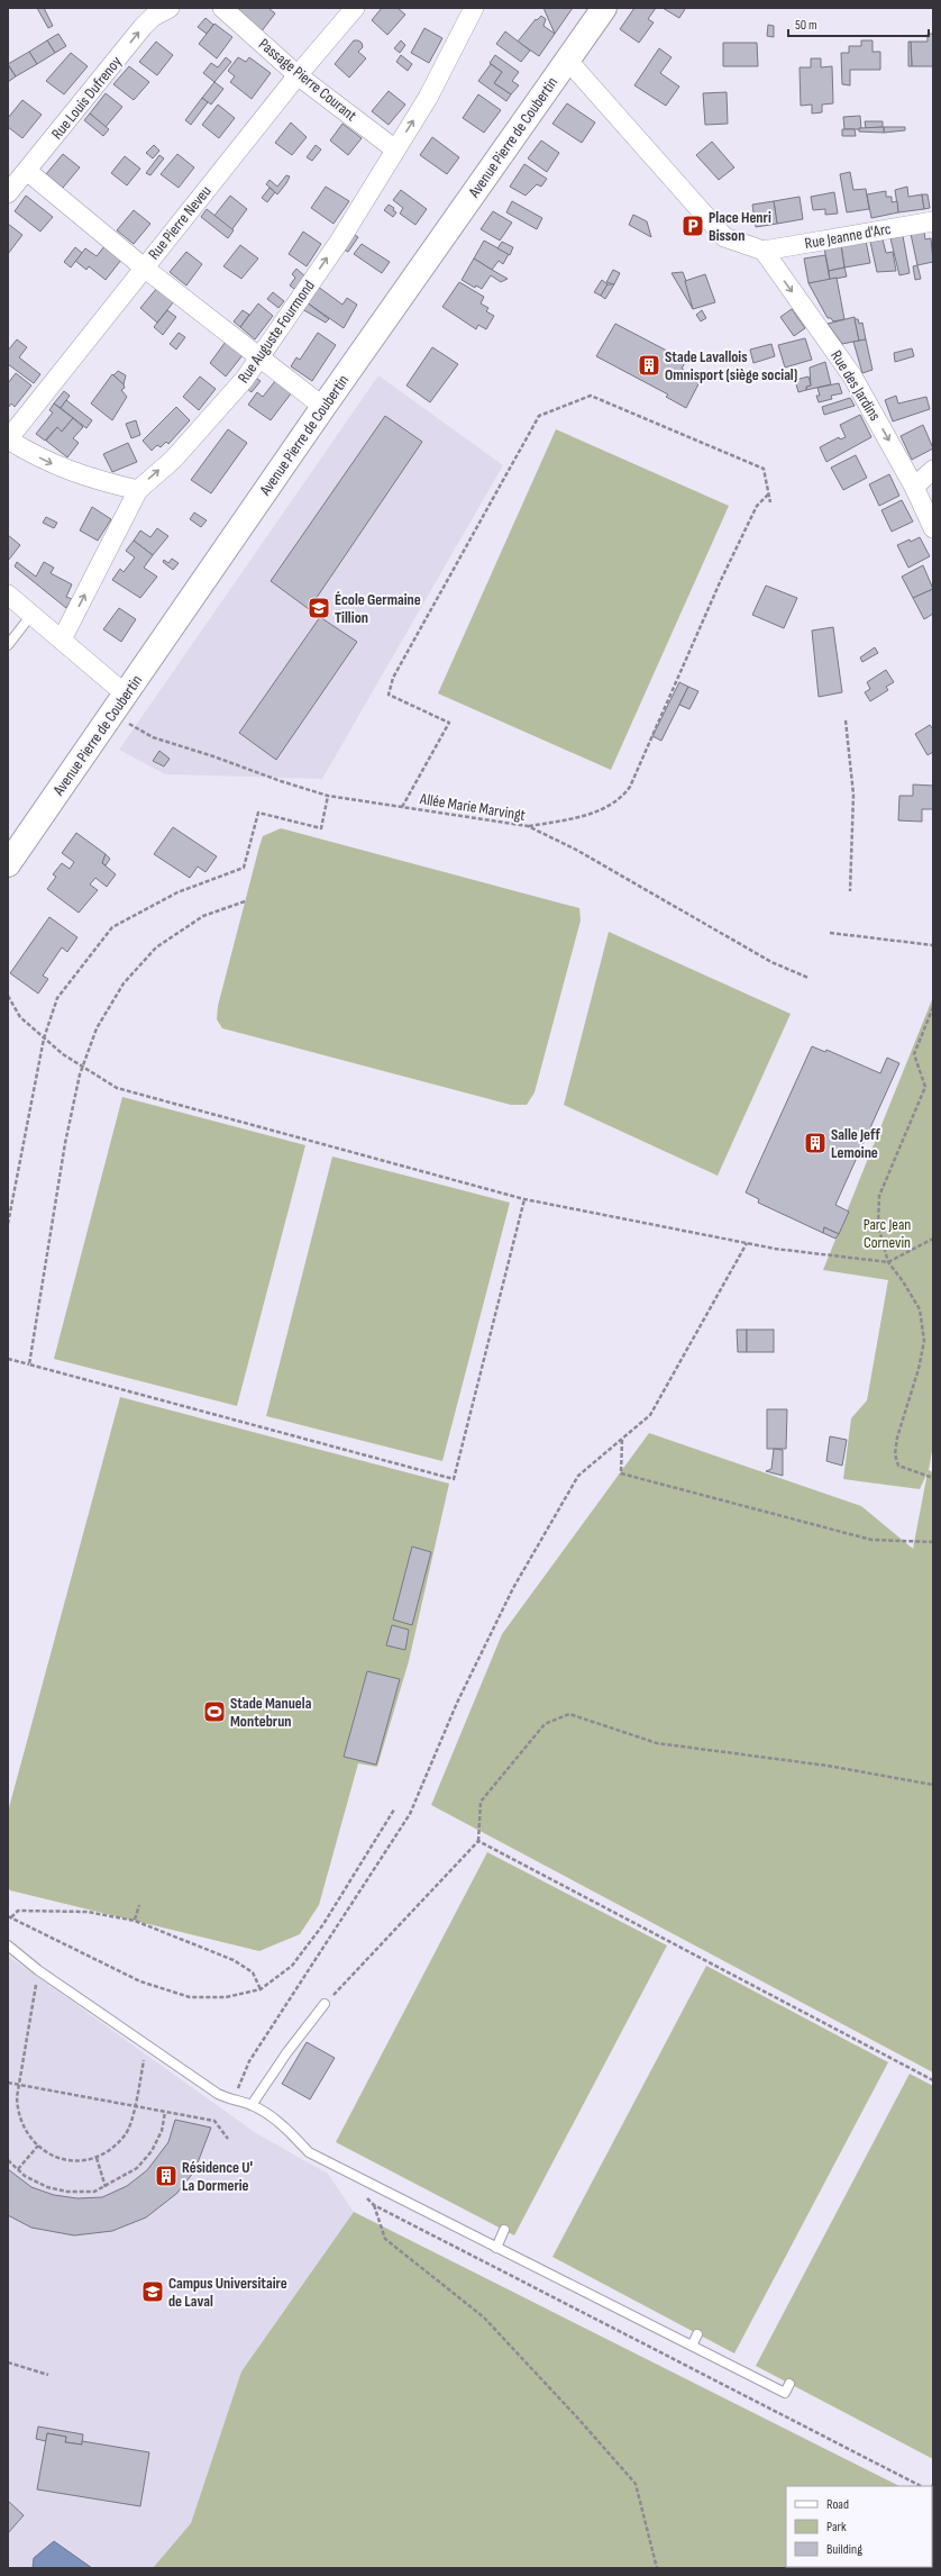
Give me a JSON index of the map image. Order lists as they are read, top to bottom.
{
  "streets": {
    "street": [
      "Passage Pierre Courant",
      "Rue Louis Dufrenoy",
      "Avenue Pierre de Coubertin",
      "Rue Pierre Neveu",
      "Rue Jeanne d'Arc",
      "Rue Auguste Fourmond",
      "Rue des Jardins"
    ],
    "path": ["Allée Marie Marvingt"]
  },
  "crossings": [
    ["Passage Pierre Courant", "Rue Pierre Neveu"],
    ["Passage Pierre Courant", "Rue Auguste Fourmond"],
    ["Avenue Pierre de Coubertin", "Allée Marie Marvingt"],
    ["Rue Jeanne d'Arc", "Rue des Jardins"]
  ],
  "one_way": ["Rue Louis Dufrenoy", "Rue Auguste Fourmond", "Rue des Jardins"],
  "parks": ["Parc Jean Cornevin"],
  "places": {
    "parking": ["Place Henri Bisson"],
    "building": ["Stade Lavallois Omnisport (siège social)", "Salle Jeff Lemoine", "Résidence U' La Dormerie"],
    "school or university": ["École Germaine Tillion", "Campus Universitaire de Laval"],
    "sports": ["Stade Manuela Montebrun"]
  },
  "legend": ["Road", "Park", "Building"],
  "scale_bar": "50 m"
}
